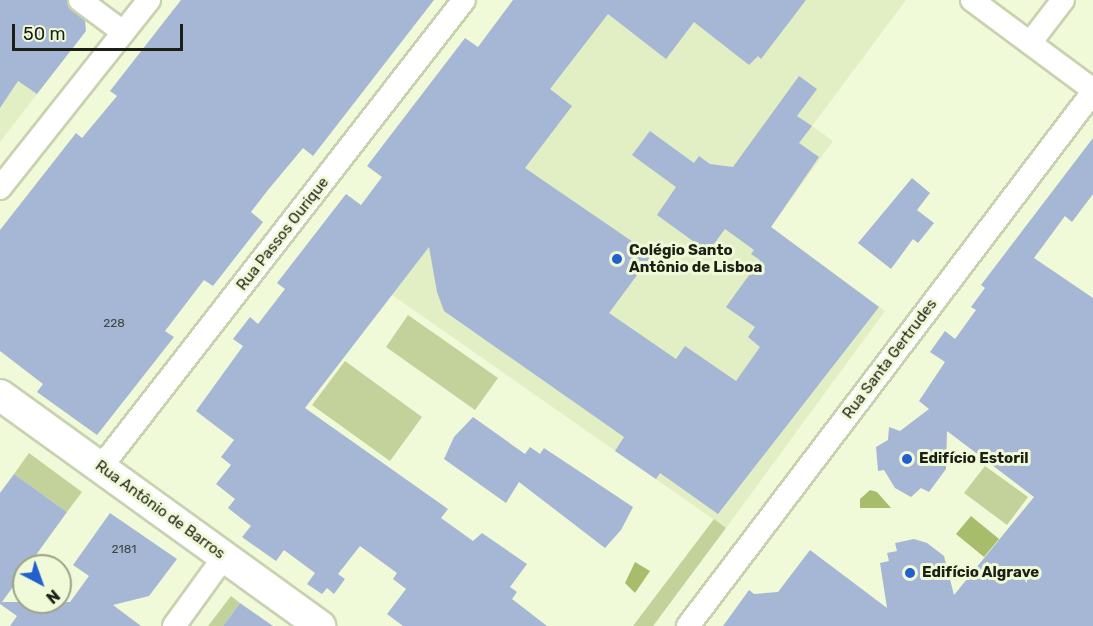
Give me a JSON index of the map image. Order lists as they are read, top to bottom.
{
  "streets": {
    "main road": ["Rua Antônio de Barros"],
    "street": ["Rua Passos Ourique", "Rua Santa Gertrudes"]
  },
  "crossings": [
    ["Rua Passos Ourique", "Rua Antônio de Barros"]
  ],
  "places": ["Colégio Santo Antônio de Lisboa", "Edifício Estoril", "Edifício Algrave"],
  "house_numbers": ["228", "2181"],
  "scale_bar": "50 m",
  "north": "bottom right"
}
